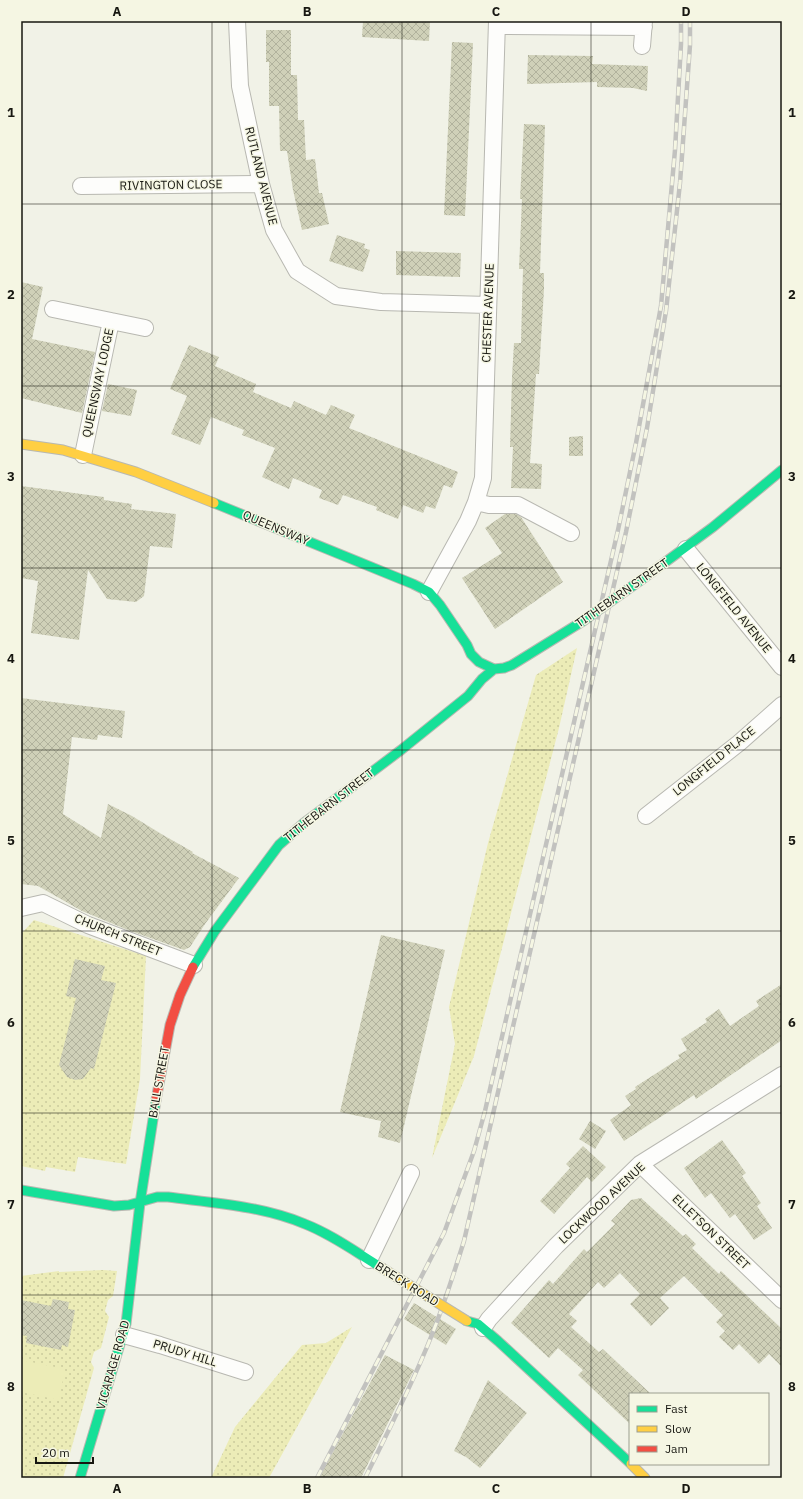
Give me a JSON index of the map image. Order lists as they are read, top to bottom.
{
  "streets": {
    "main road": [
      "QUEENSWAY",
      "TITHEBARN STREET",
      "BALL STREET",
      "BRECK ROAD",
      "VICARAGE ROAD"
    ],
    "street": [
      "RUTLAND AVENUE",
      "RIVINGTON CLOSE",
      "CHESTER AVENUE",
      "QUEENSWAY LODGE",
      "LONGFIELD AVENUE",
      "LONGFIELD PLACE",
      "CHURCH STREET",
      "LOCKWOOD AVENUE",
      "ELLETSON STREET",
      "PRUDY HILL"
    ]
  },
  "crossings": [
    ["RUTLAND AVENUE", "RIVINGTON CLOSE"],
    ["RUTLAND AVENUE", "CHESTER AVENUE"],
    ["CHESTER AVENUE", "QUEENSWAY"],
    ["QUEENSWAY LODGE", "QUEENSWAY"],
    ["QUEENSWAY", "TITHEBARN STREET"],
    ["TITHEBARN STREET", "LONGFIELD AVENUE"],
    ["TITHEBARN STREET", "CHURCH STREET"],
    ["TITHEBARN STREET", "BALL STREET"],
    ["CHURCH STREET", "BALL STREET"],
    ["BALL STREET", "BRECK ROAD"],
    ["BALL STREET", "VICARAGE ROAD"],
    ["LOCKWOOD AVENUE", "ELLETSON STREET"],
    ["LOCKWOOD AVENUE", "BRECK ROAD"],
    ["BRECK ROAD", "VICARAGE ROAD"],
    ["PRUDY HILL", "VICARAGE ROAD"]
  ],
  "legend": ["Fast", "Slow", "Jam"],
  "scale_bar": "20 m",
  "grid": {
    "columns": [
      "A",
      "B",
      "C",
      "D"
    ],
    "rows": [
      "1",
      "2",
      "3",
      "4",
      "5",
      "6",
      "7",
      "8"
    ]
  }
}
